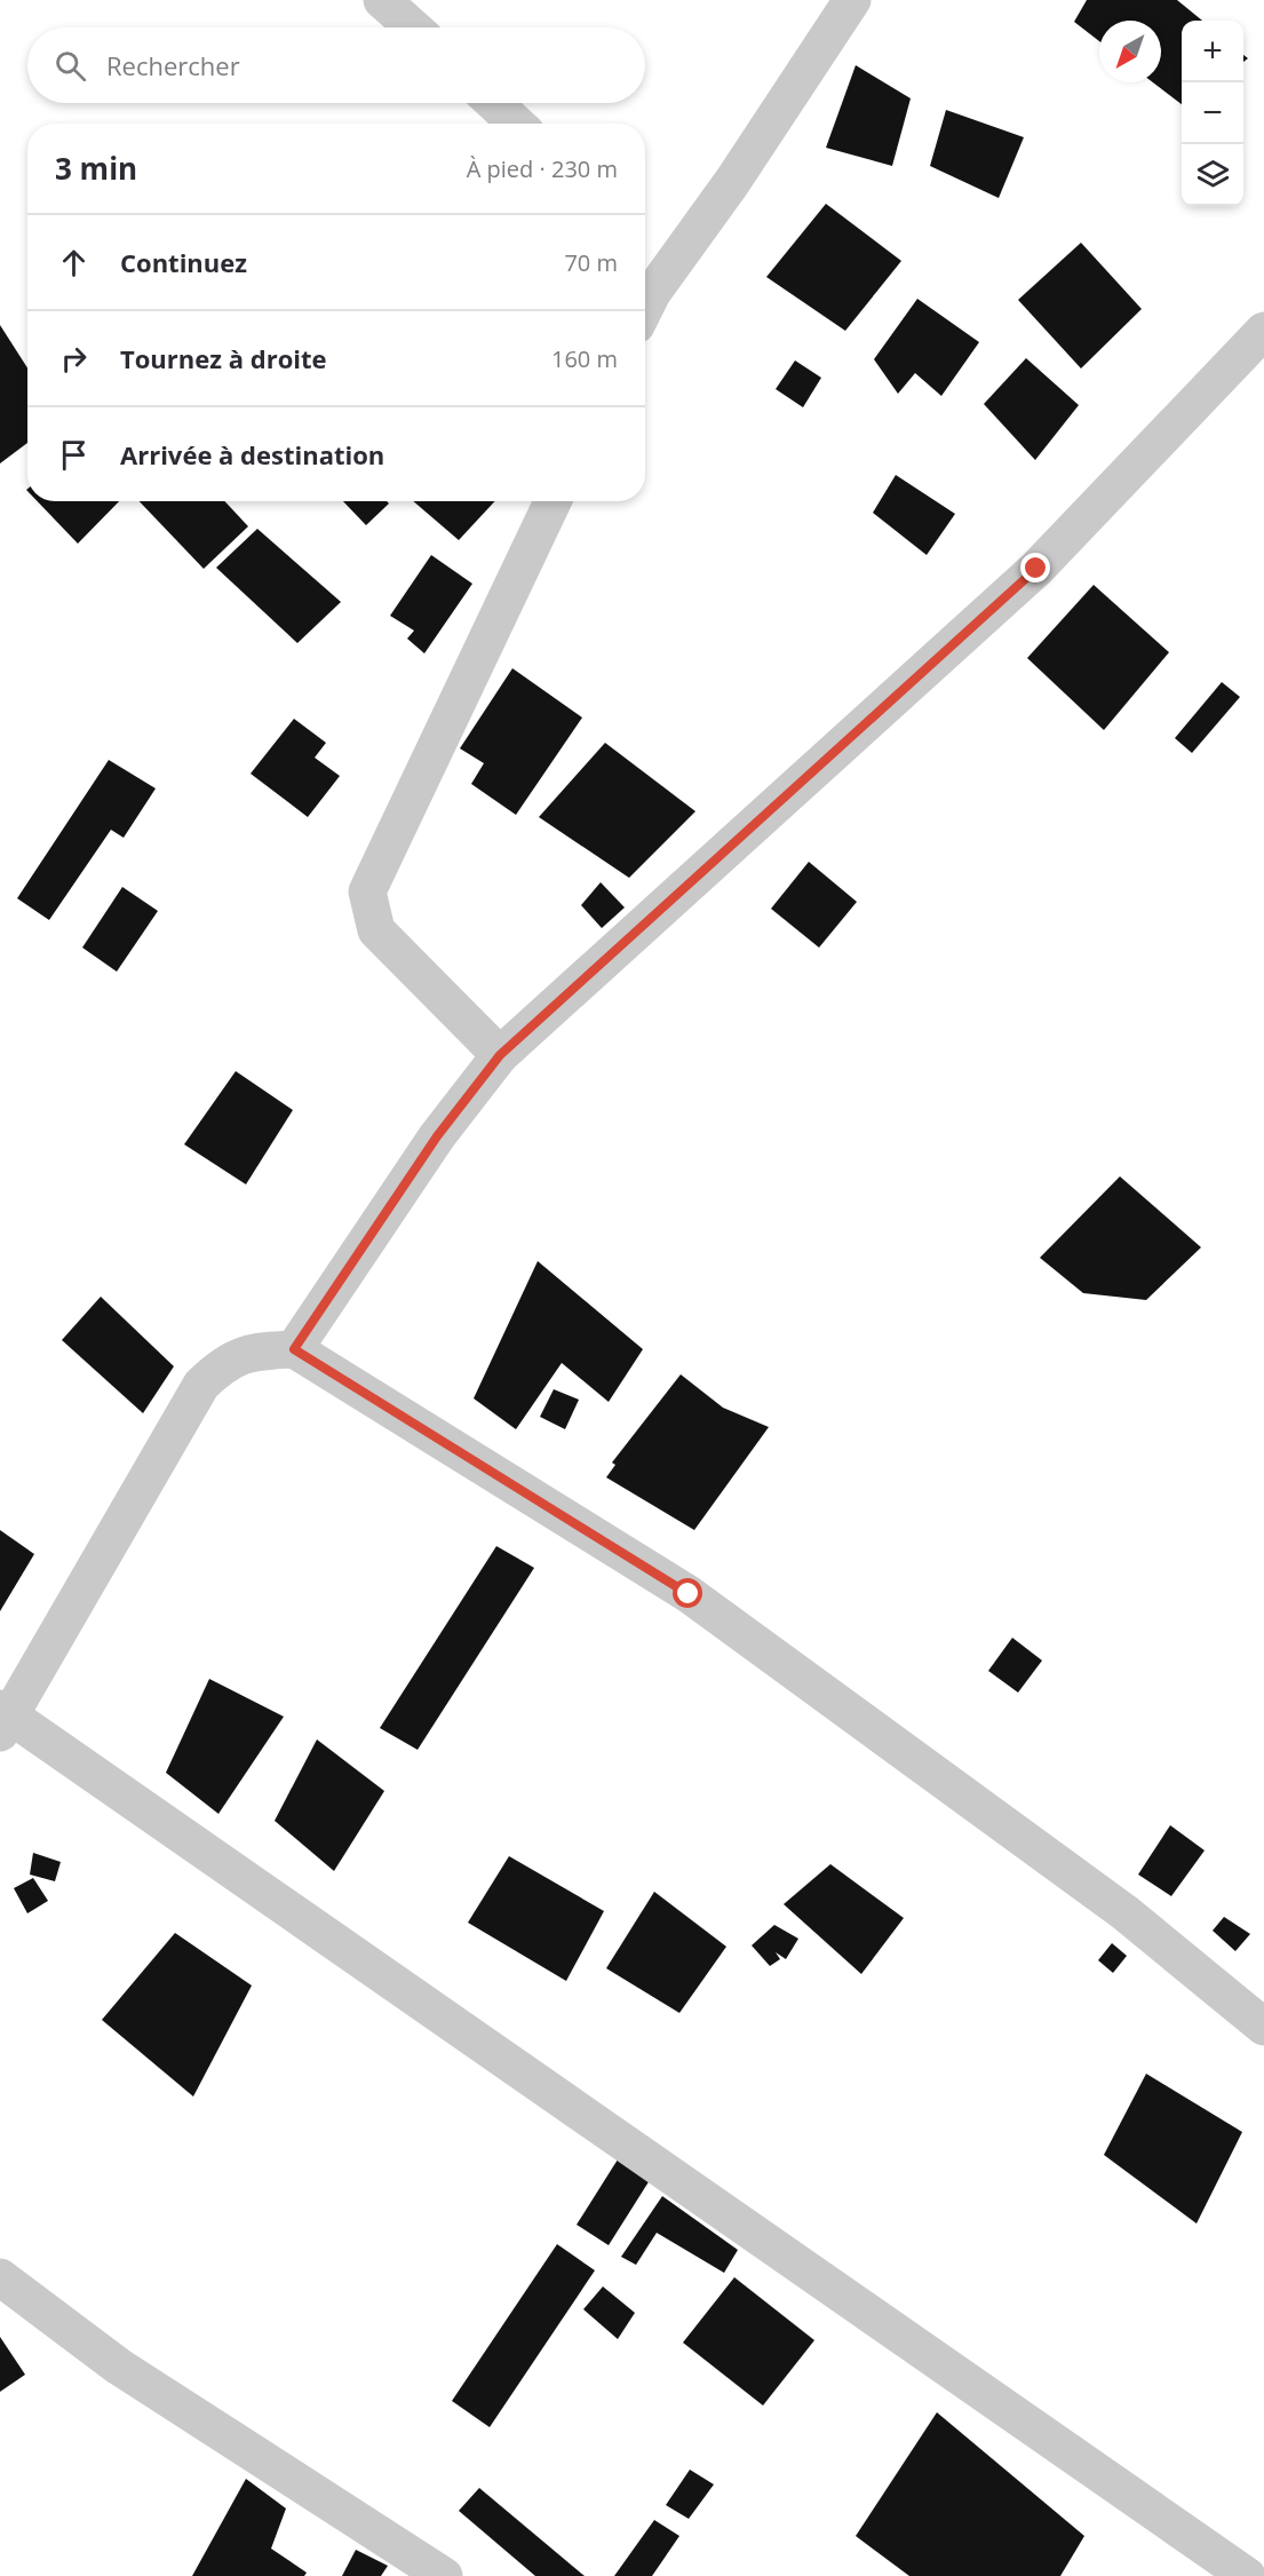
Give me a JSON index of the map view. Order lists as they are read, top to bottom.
{
  "north": "bottom left",
  "page": {
    "map_buttons": ["+", "−"],
    "search": "Rechercher",
    "heading": ["3 min", "À pied · 230 m"],
    "list": [
      ["Continuez", "70 m"],
      ["Tournez à droite", "160 m"],
      "Arrivée à destination"
    ]
  }
}
